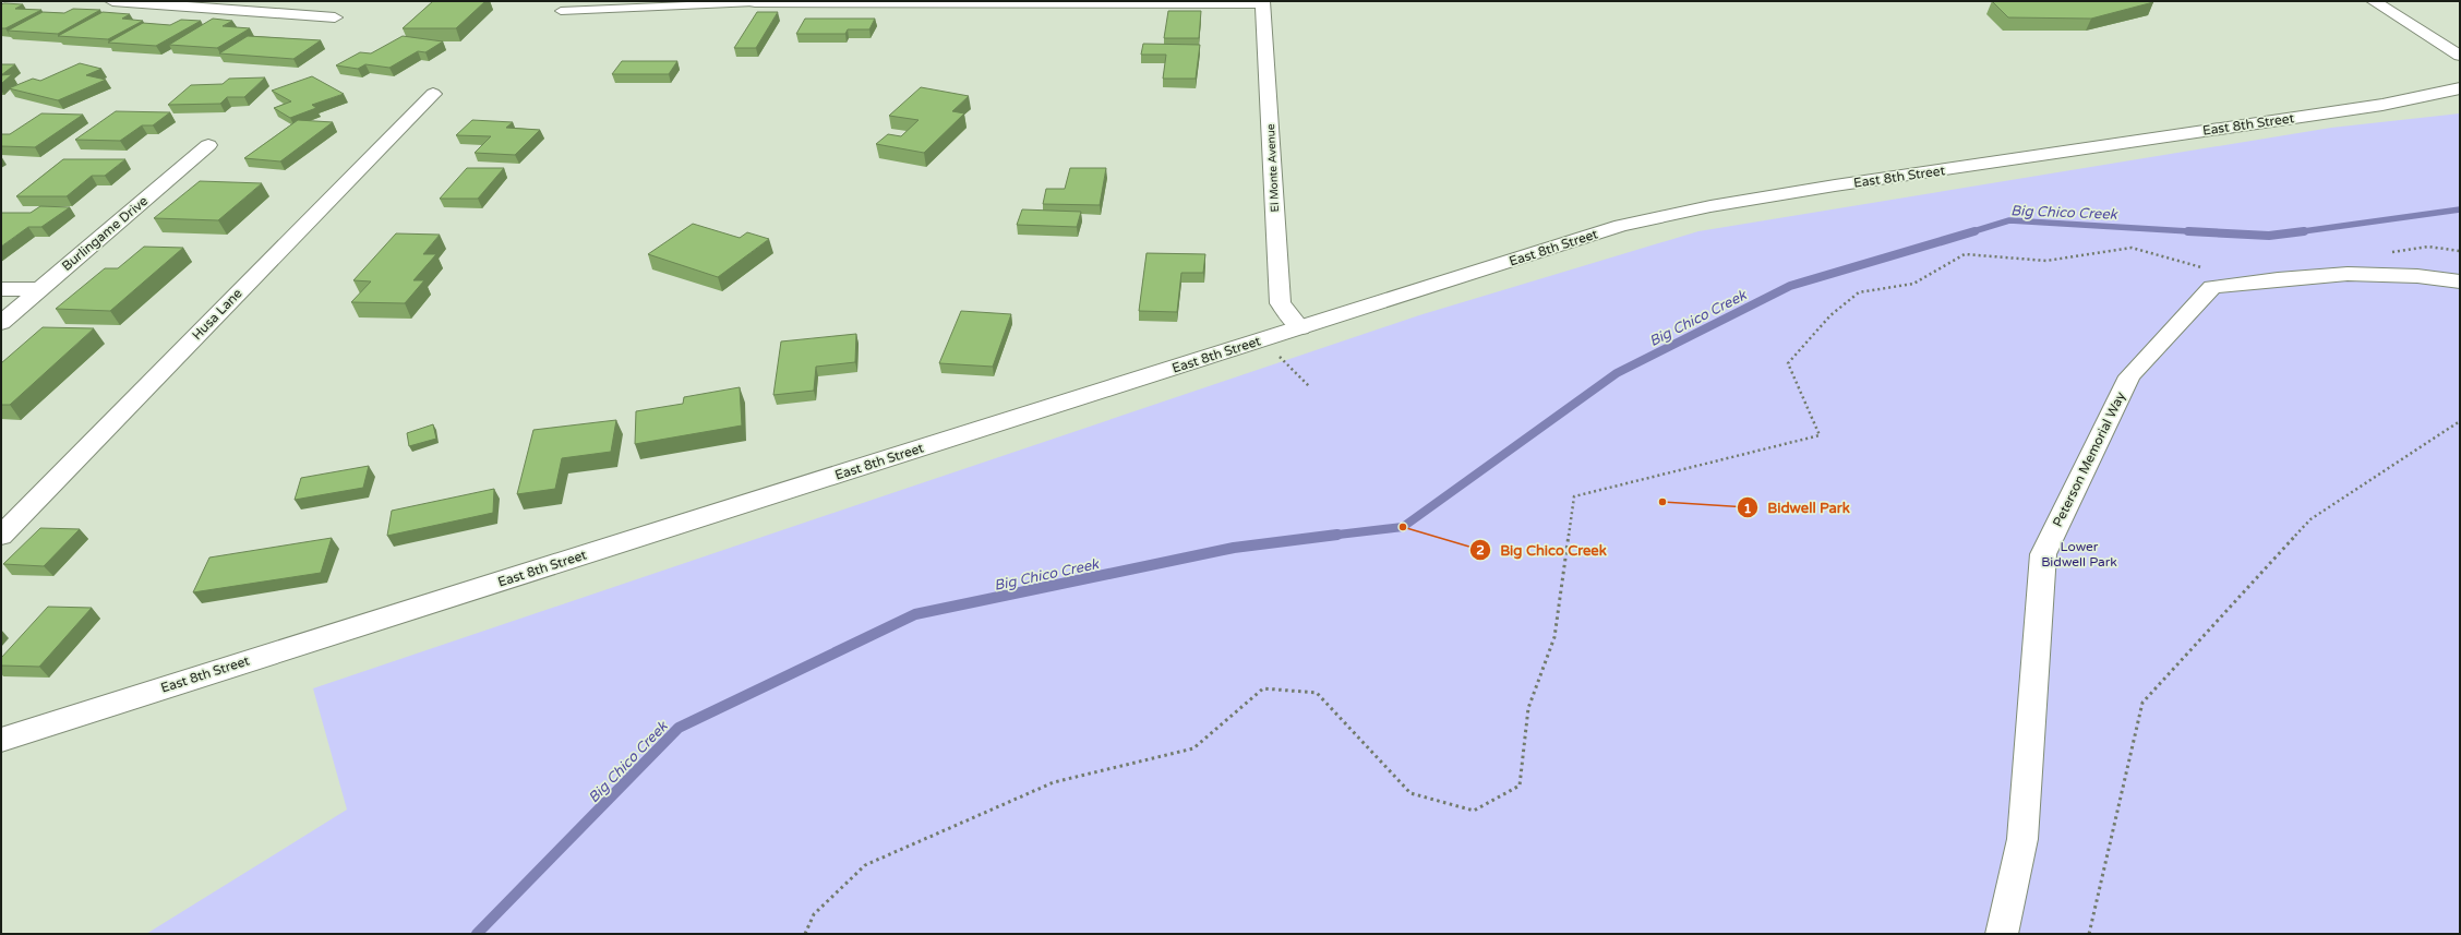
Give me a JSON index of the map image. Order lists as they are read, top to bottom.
{
  "streets": {
    "street": [
      "East 8th Street",
      "El Monte Avenue",
      "Burlingame Drive",
      "Husa Lane",
      "Peterson Memorial Way"
    ]
  },
  "crossings": [
    ["East 8th Street", "El Monte Avenue"]
  ],
  "water": ["Big Chico Creek"],
  "parks": ["Lower Bidwell Park"],
  "places": ["Bidwell Park", "Big Chico Creek"]
}
